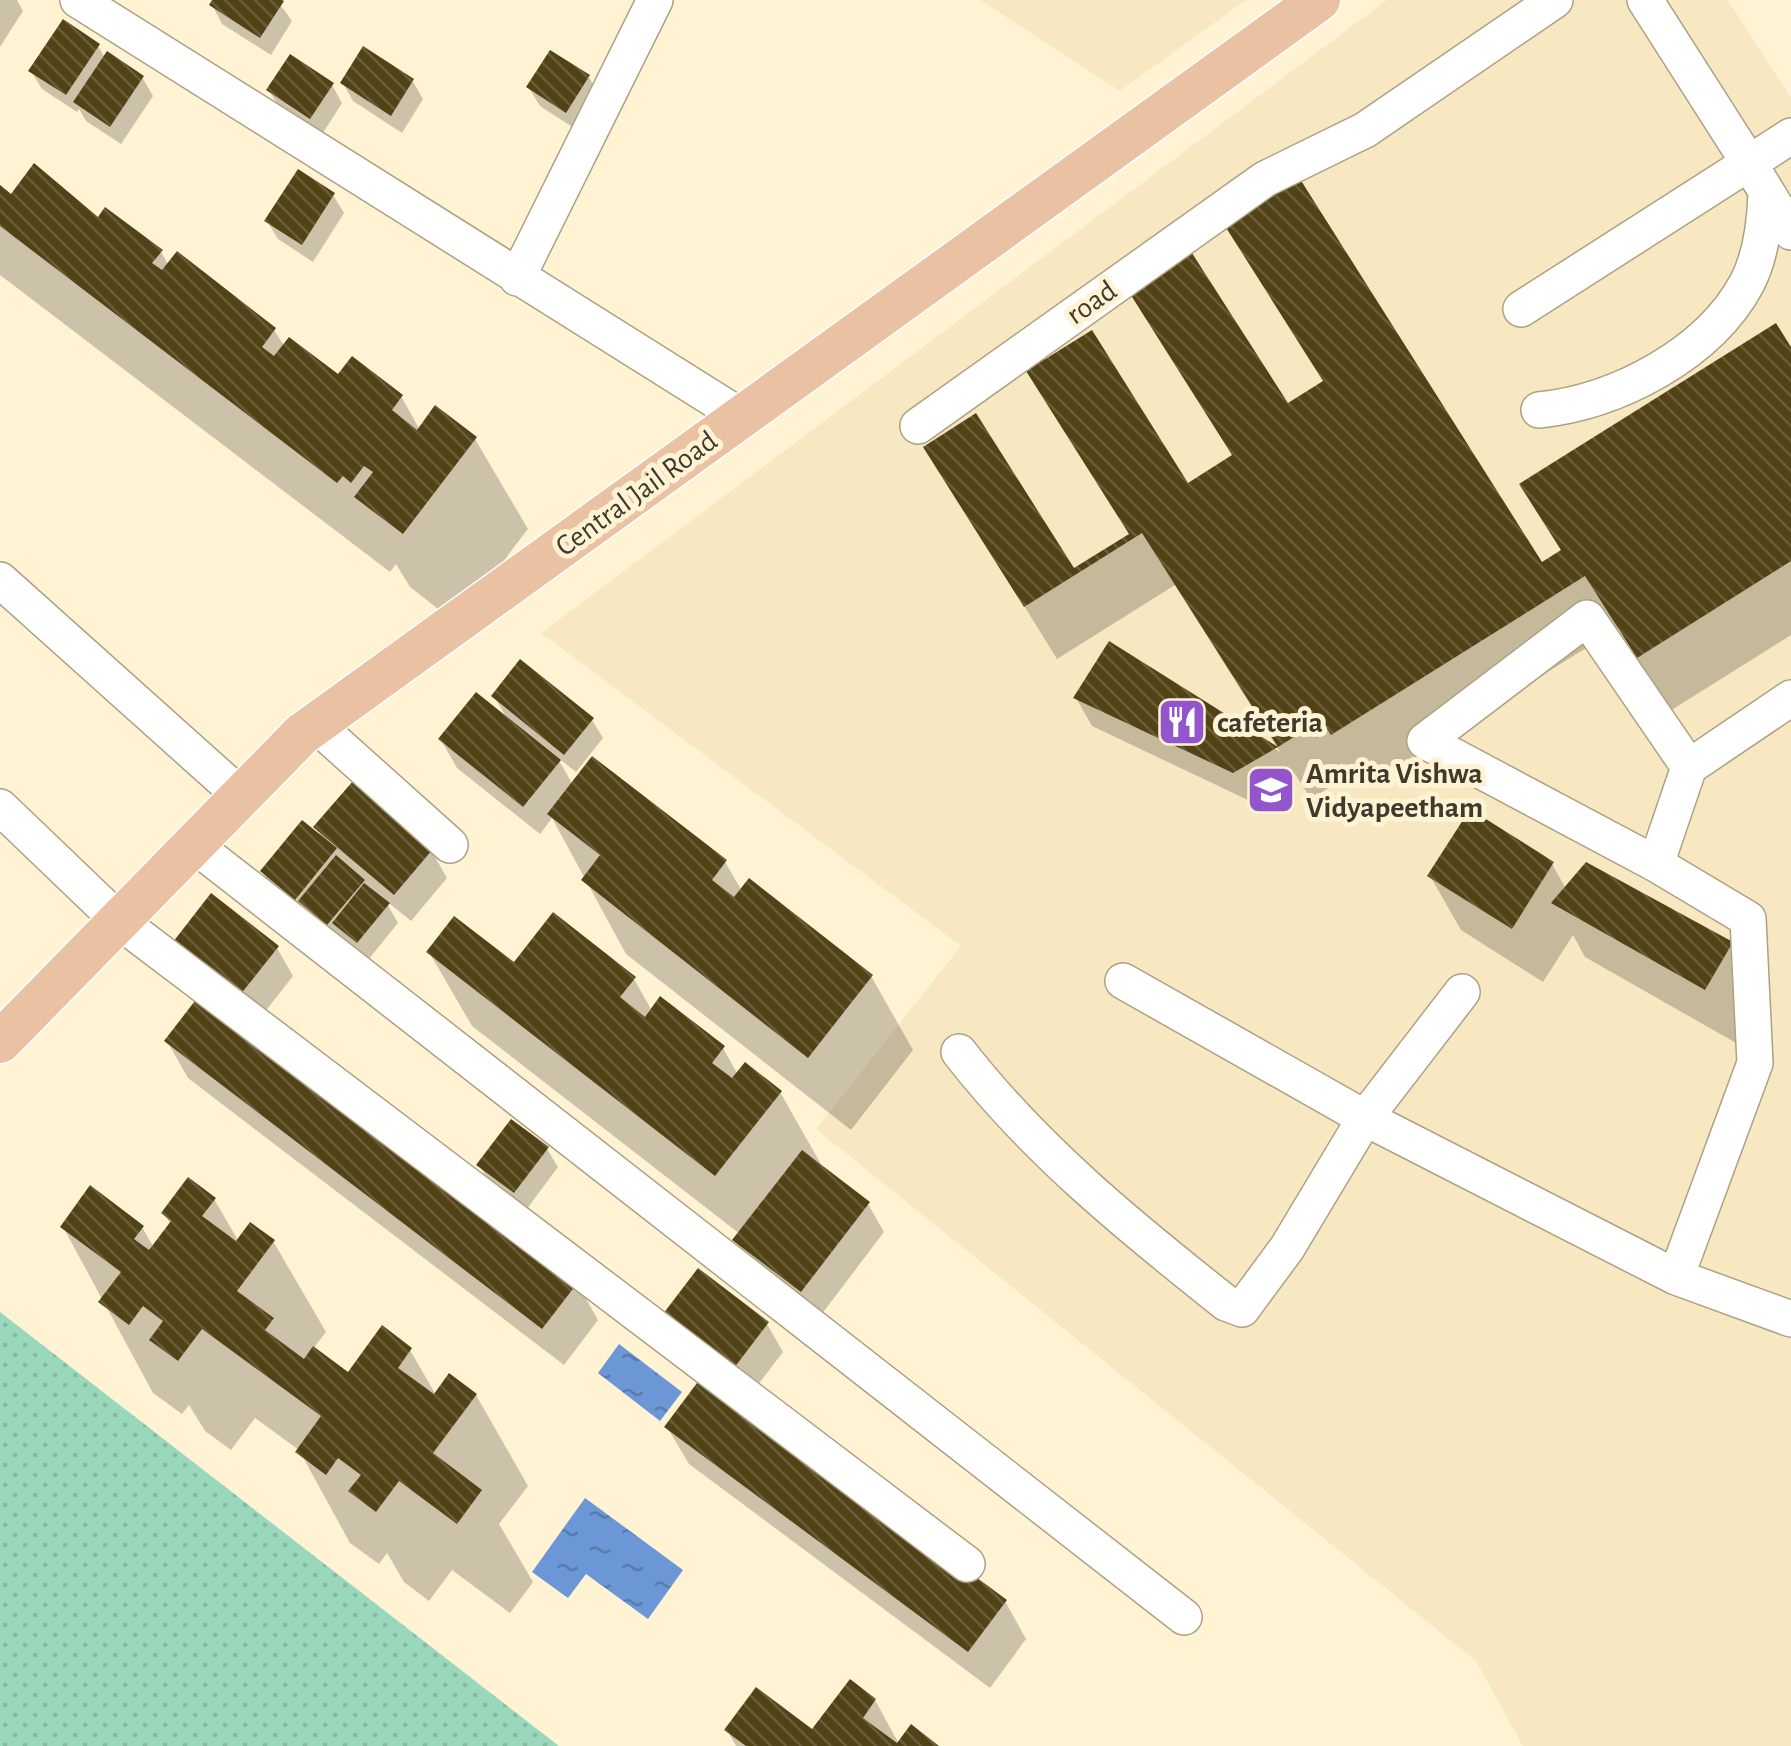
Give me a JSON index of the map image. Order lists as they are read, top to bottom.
{
  "streets": {
    "main road": ["Central Jail Road"],
    "street": ["road"]
  },
  "places": {
    "restaurant": ["cafeteria"],
    "school or university": ["Amrita Vishwa Vidyapeetham"]
  }
}
